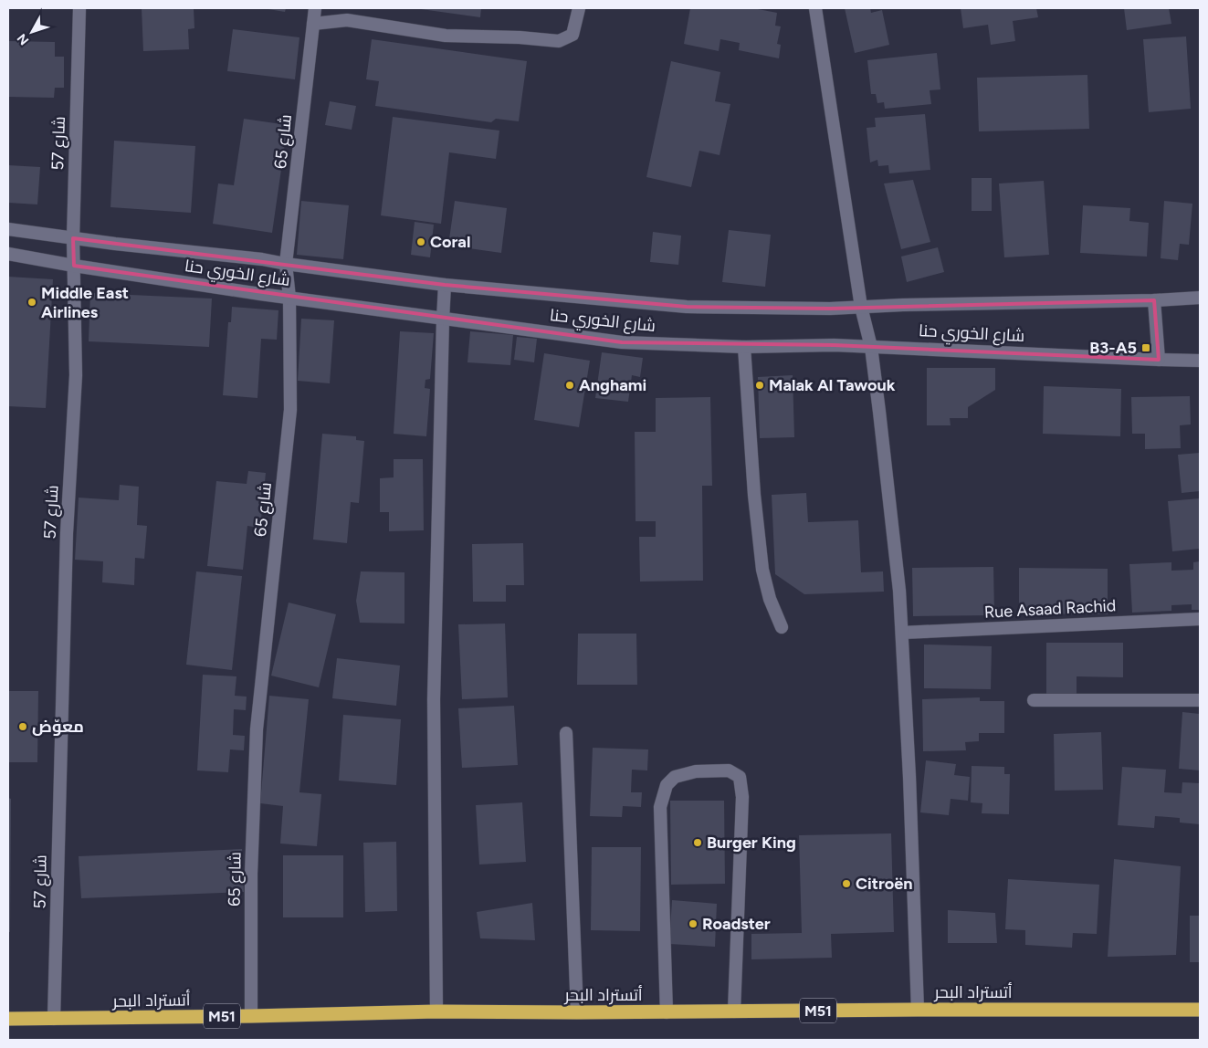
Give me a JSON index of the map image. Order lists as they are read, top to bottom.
{
  "streets": {
    "highway": ["أتستراد البحر", "M51"],
    "street": [
      "شارع 65",
      "شارع 57",
      "شارع الخوري حنا",
      "Rue Asaad Rachid"
    ]
  },
  "crossings": [
    ["شارع 65", "شارع الخوري حنا"],
    ["شارع 65", "أتستراد البحر"],
    ["شارع 57", "شارع الخوري حنا"],
    ["شارع 57", "أتستراد البحر"]
  ],
  "places": {
    "other": [
      "Coral",
      "Middle East Airlines",
      "Anghami",
      "Malak Al Tawouk",
      "معوّض",
      "Burger King",
      "Citroën",
      "Roadster"
    ],
    "transit": ["B3-A5"]
  },
  "north": "bottom left"
}
